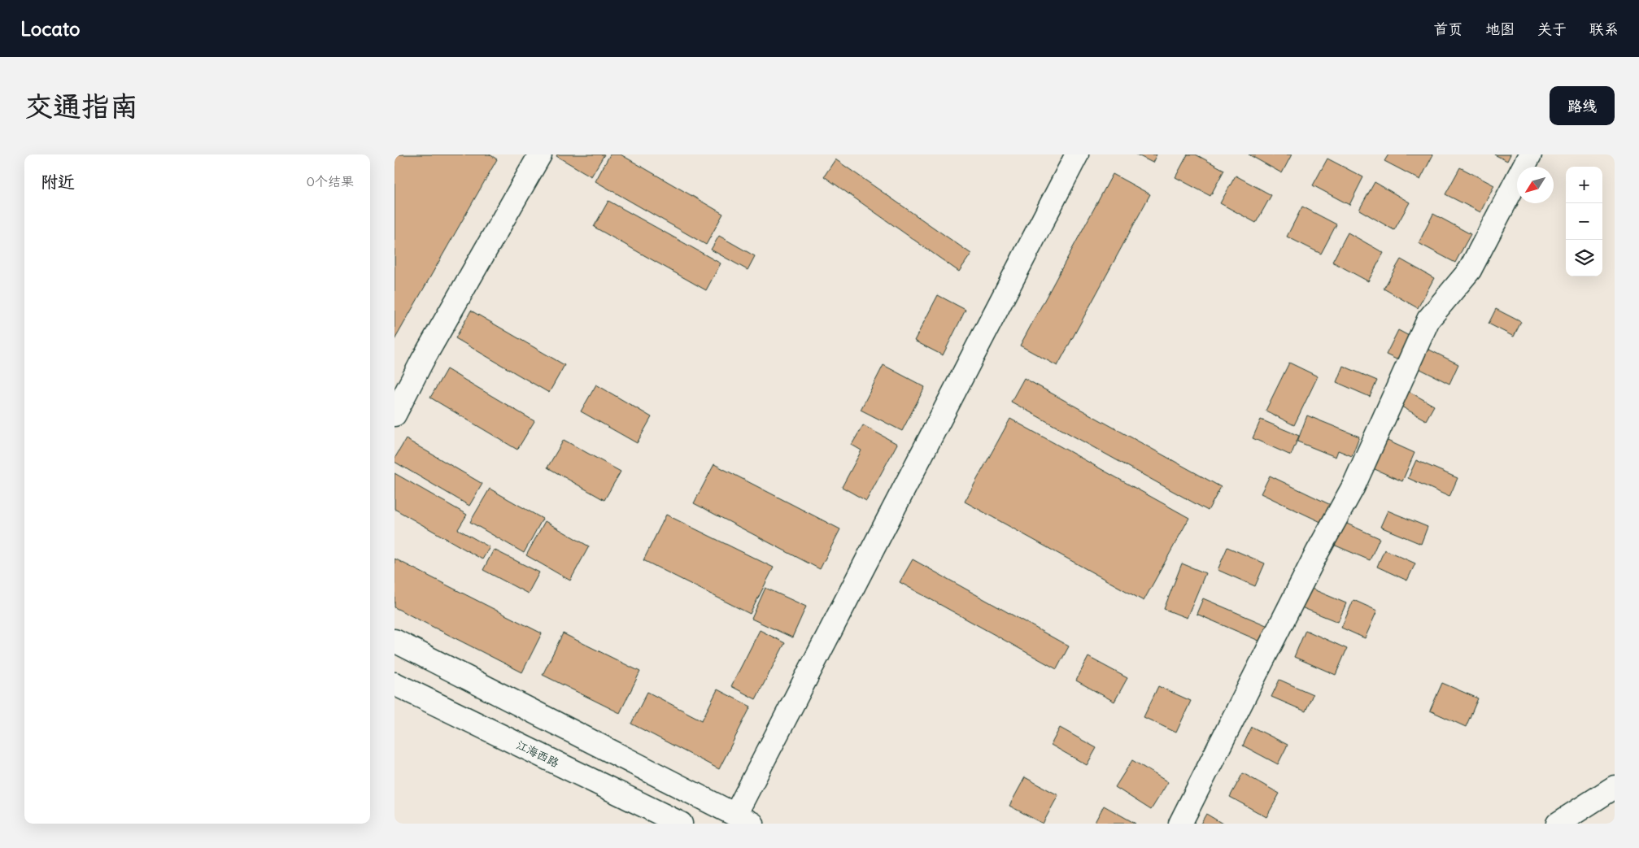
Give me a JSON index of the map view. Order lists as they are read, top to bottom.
{
  "streets": {
    "street": ["江海西路"]
  },
  "north": "bottom left",
  "page": {
    "header": "Locato",
    "nav": [
      "首页",
      "地图",
      "关于",
      "联系"
    ],
    "buttons": "路线",
    "title": "交通指南",
    "heading": ["附近", "0个结果"],
    "map_buttons": ["+", "−"]
  }
}
